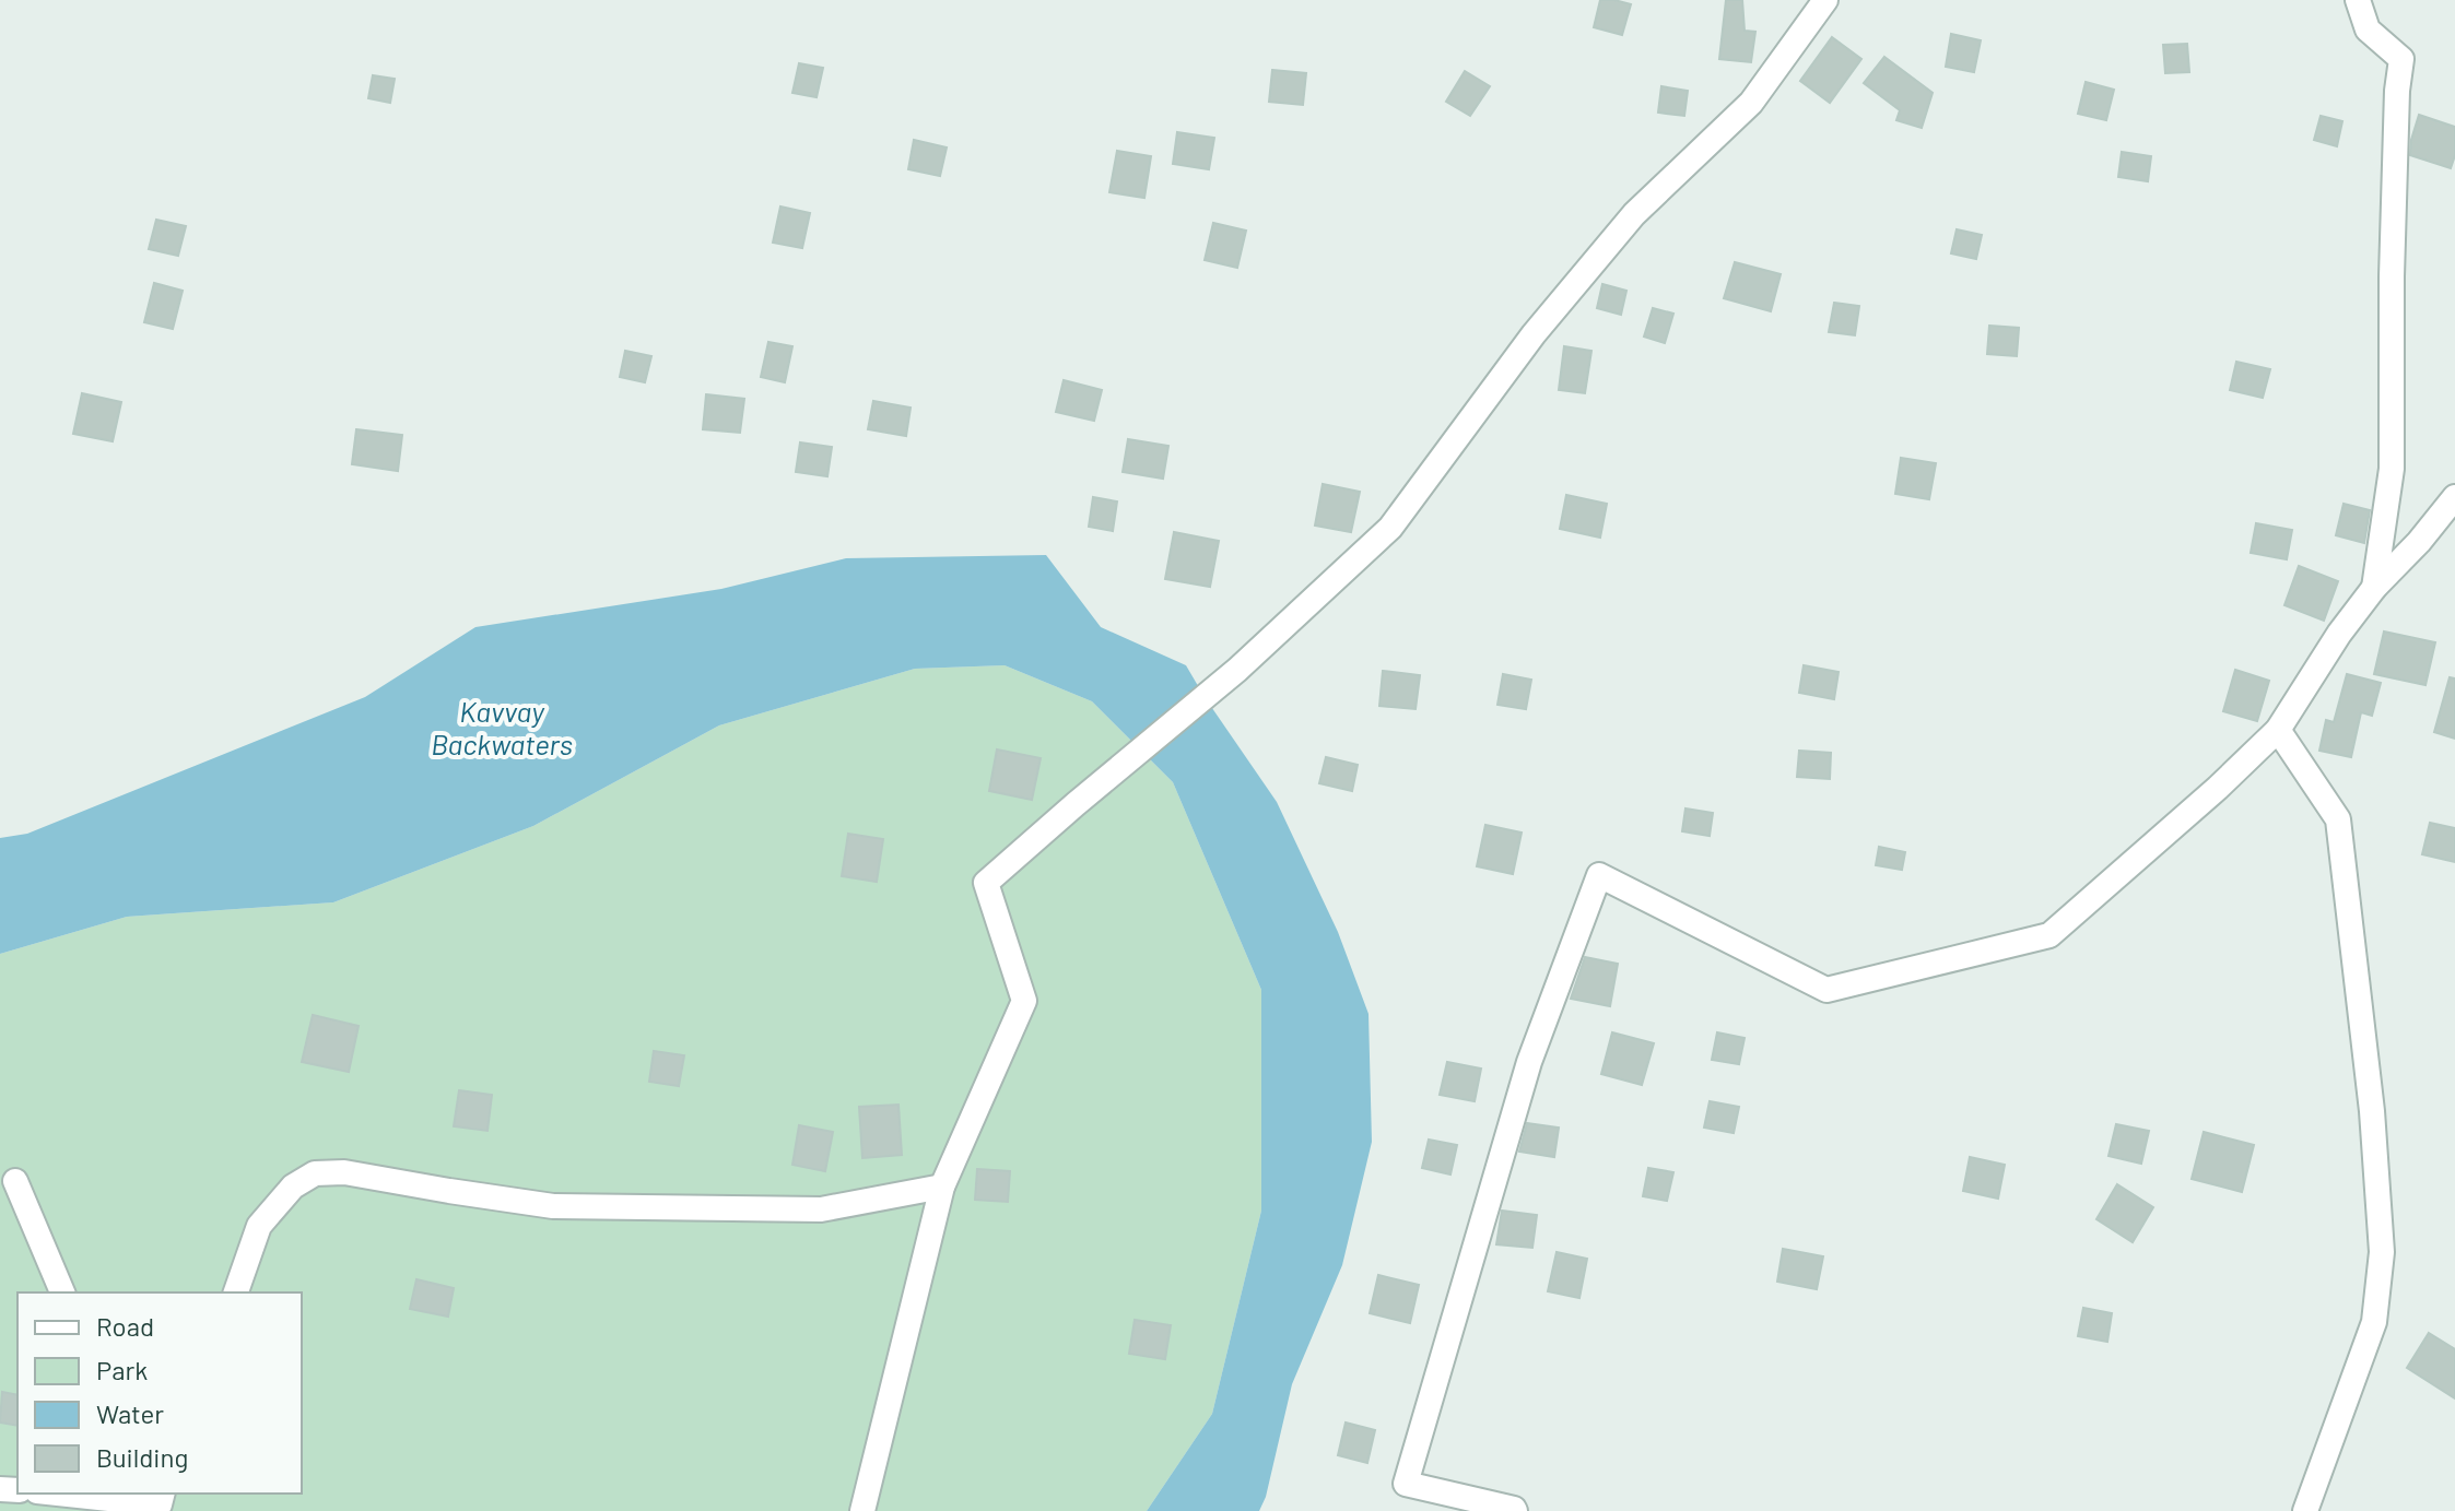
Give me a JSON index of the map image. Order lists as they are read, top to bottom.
{
  "water": ["Kavvay Backwaters"],
  "legend": [
    "Road",
    "Park",
    "Water",
    "Building"
  ]
}
